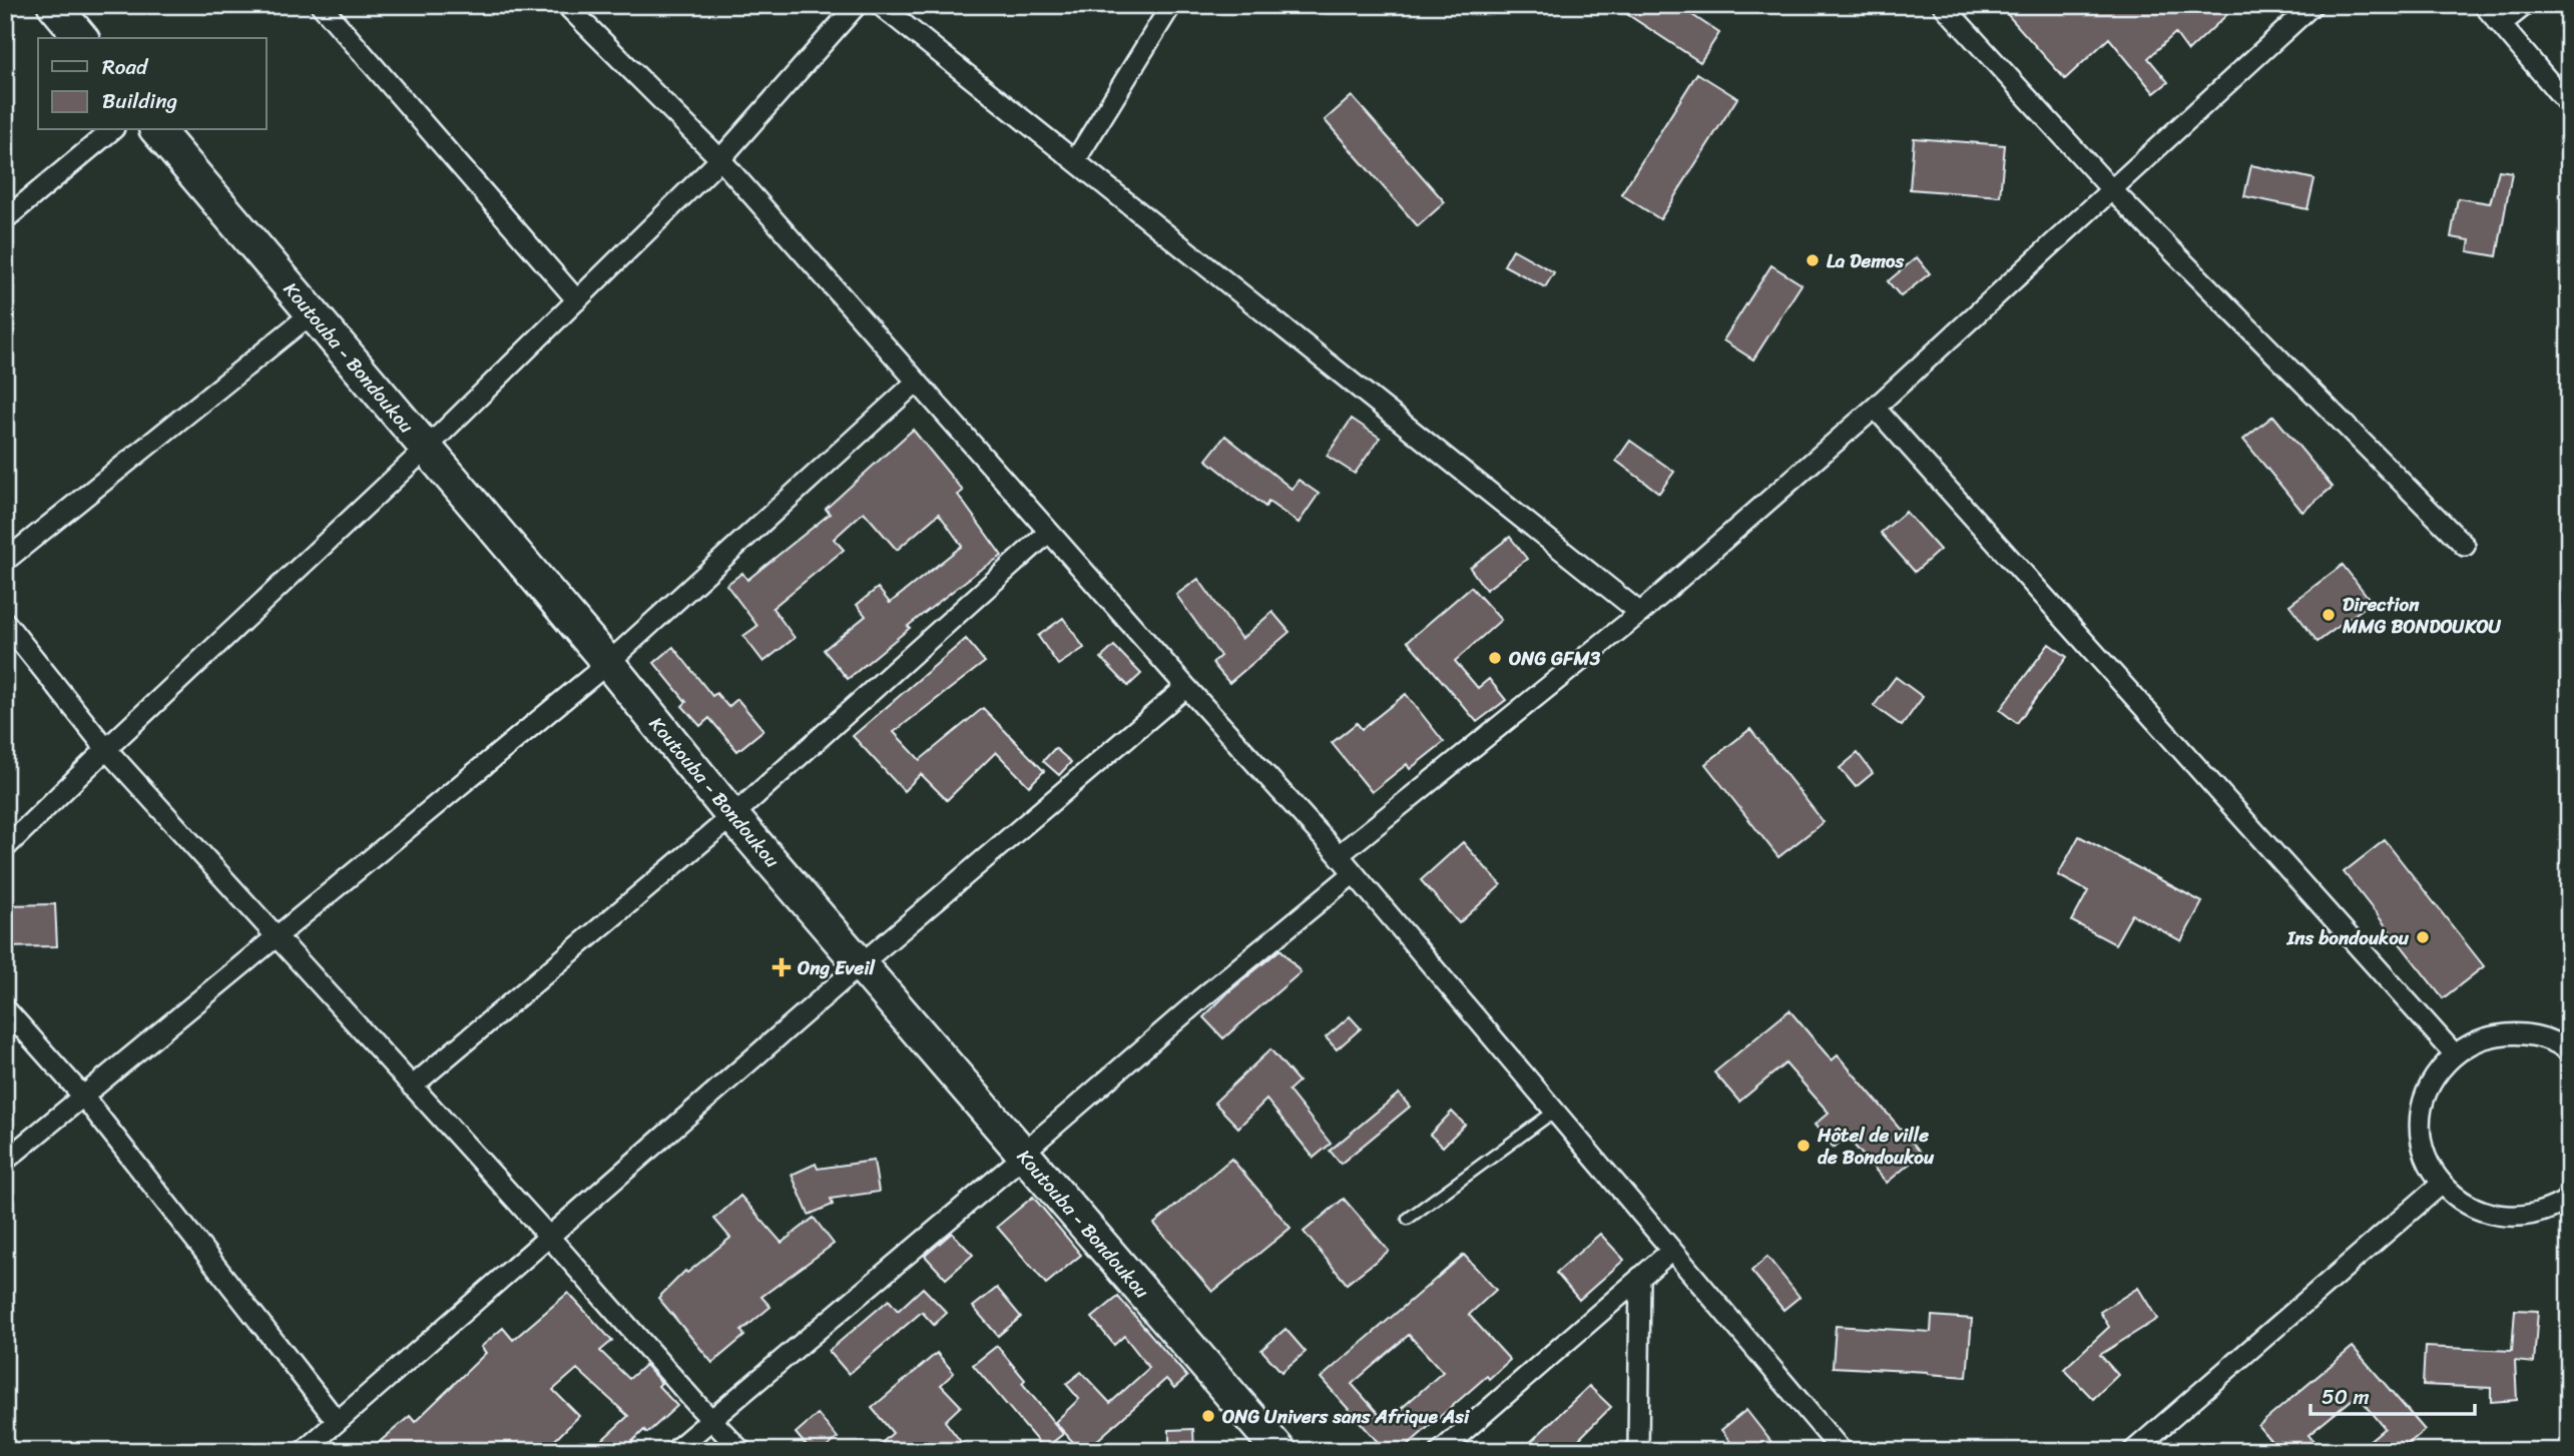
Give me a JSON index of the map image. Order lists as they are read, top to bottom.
{
  "streets": {
    "main road": ["Koutouba - Bondoukou"]
  },
  "places": {
    "other": [
      "La Demos",
      "Direction MMG BONDOUKOU",
      "ONG GFM3",
      "Ins bondoukou",
      "Hôtel de ville de Bondoukou",
      "ONG Univers sans Afrique Asi"
    ],
    "health": ["Ong Eveil"]
  },
  "legend": ["Road", "Building"],
  "scale_bar": "50 m"
}
